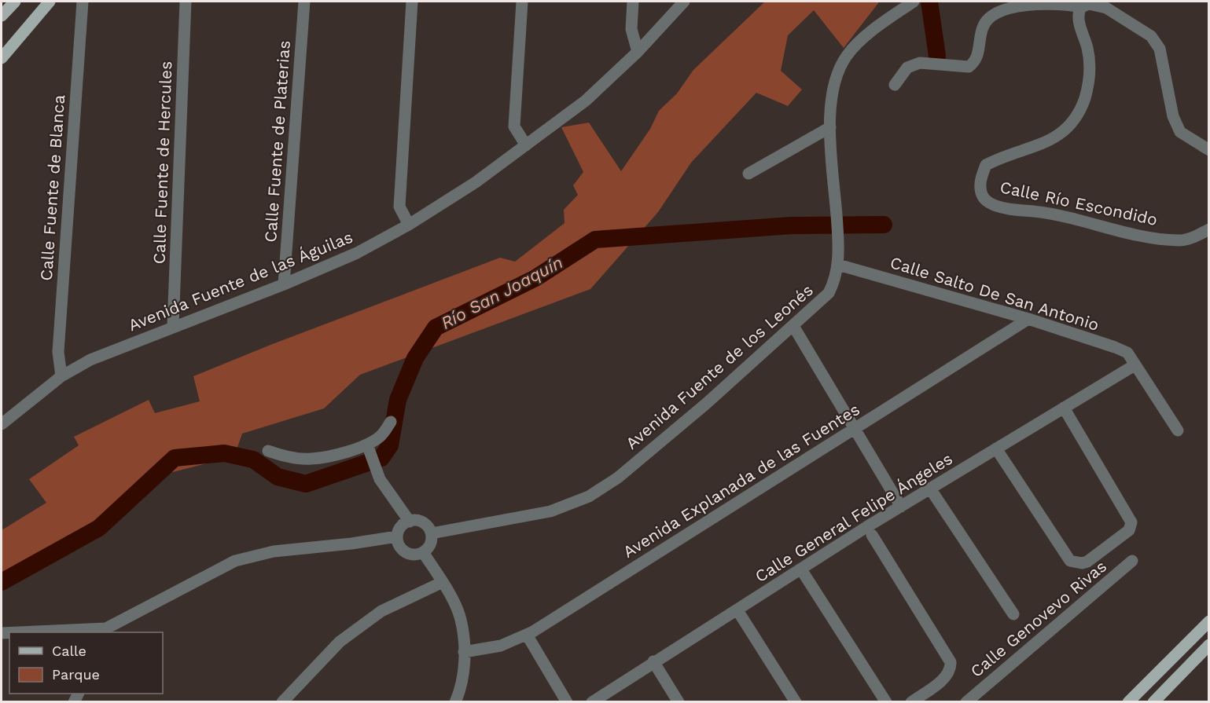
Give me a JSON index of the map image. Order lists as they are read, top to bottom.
{
  "streets": {
    "street": [
      "Calle Fuente de Platerias",
      "Calle Fuente de Hercules",
      "Calle Fuente de Blanca",
      "Calle Río Escondido",
      "Avenida Fuente de las Águilas",
      "Calle Salto De San Antonio",
      "Avenida Fuente de los Leonés",
      "Avenida Explanada de las Fuentes",
      "Calle General Felipe Ángeles",
      "Calle Genovevo Rivas"
    ]
  },
  "crossings": [
    ["Calle Fuente de Platerias", "Avenida Fuente de las Águilas"],
    ["Calle Fuente de Hercules", "Avenida Fuente de las Águilas"],
    ["Calle Fuente de Blanca", "Avenida Fuente de las Águilas"],
    ["Calle Salto De San Antonio", "Avenida Fuente de los Leonés"],
    ["Calle Salto De San Antonio", "Avenida Explanada de las Fuentes"],
    ["Calle Salto De San Antonio", "Calle General Felipe Ángeles"]
  ],
  "water": ["Río San Joaquín"],
  "legend": ["Calle", "Parque"]
}
